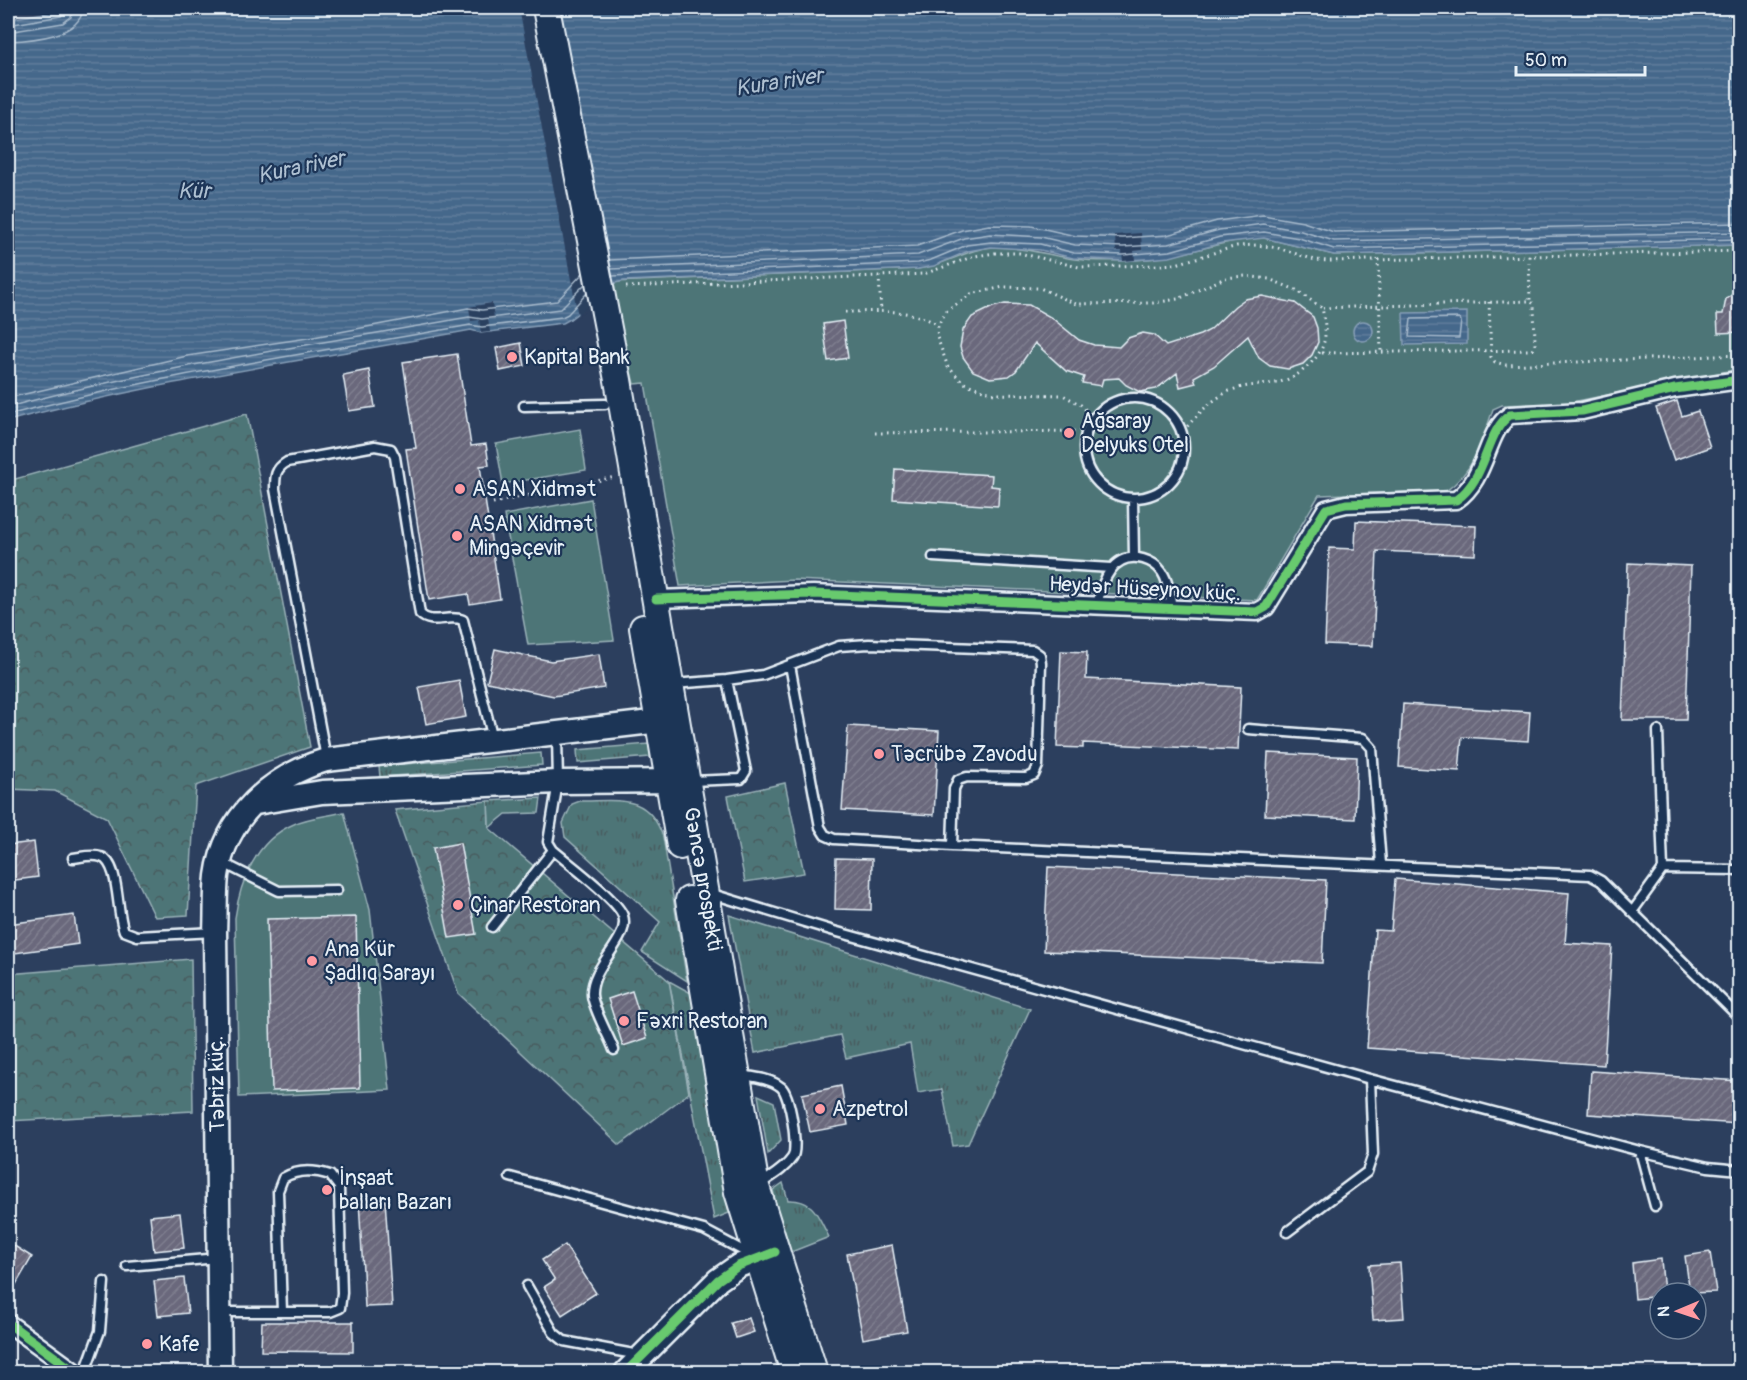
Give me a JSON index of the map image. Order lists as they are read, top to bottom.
{
  "streets": {
    "main road": ["Gəncə prospekti", "Təbriz küç."],
    "street": ["Heydər Hüseynov küç."]
  },
  "crossings": [
    ["Heydər Hüseynov küç.", "Gəncə prospekti"],
    ["Gəncə prospekti", "Təbriz küç."]
  ],
  "water": ["Kura river", "Kür"],
  "places": [
    "Kapital Bank",
    "Ağsaray Delyuks Otel",
    "ASAN Xidmət",
    "ASAN Xidmət Mingəçevir",
    "Təcrübə Zavodu",
    "Çinar Restoran",
    "Ana Kür Şadlıq Sarayı",
    "Fəxri Restoran",
    "Azpetrol",
    "İnşaat balları Bazarı",
    "Kafe"
  ],
  "scale_bar": "50 m",
  "north": "left"
}
